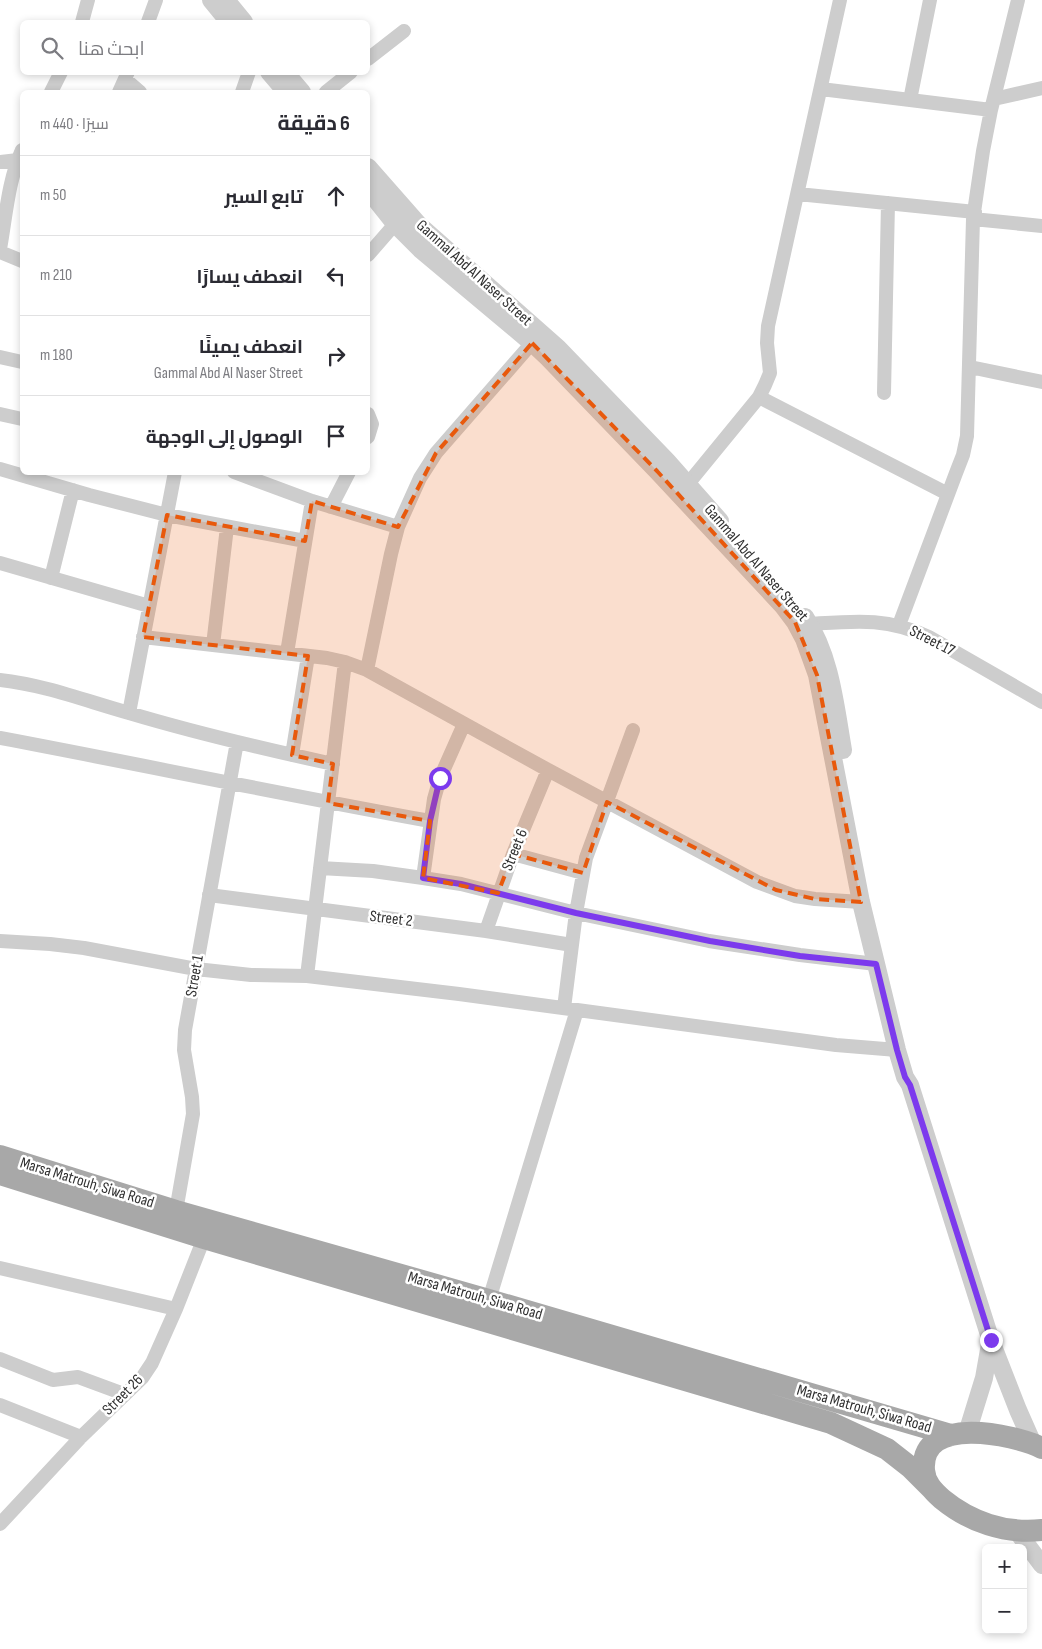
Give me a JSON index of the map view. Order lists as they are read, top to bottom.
{
  "streets": {
    "main road": ["Marsa Matrouh, Siwa Road"],
    "street": [
      "Gammal Abd Al Naser Street",
      "Street 17",
      "Street 6",
      "Street 2",
      "Street 1",
      "Street 26"
    ]
  },
  "crossings": [
    ["Gammal Abd Al Naser Street", "Street 17"],
    ["Gammal Abd Al Naser Street", "Marsa Matrouh, Siwa Road"],
    ["Street 6", "Street 2"],
    ["Street 2", "Street 1"],
    ["Street 1", "Marsa Matrouh, Siwa Road"],
    ["Marsa Matrouh, Siwa Road", "Street 26"]
  ],
  "page": {
    "search": "ابحث هنا",
    "heading": ["6 دقيقة", "سيرًا · 440 m"],
    "list": [
      ["تابع السير", "50 m"],
      ["انعطف يسارًا", "210 m"],
      ["انعطف يمينًا", "Gammal Abd Al Naser Street", "180 m"],
      "الوصول إلى الوجهة"
    ],
    "map_buttons": ["+", "−"]
  }
}
